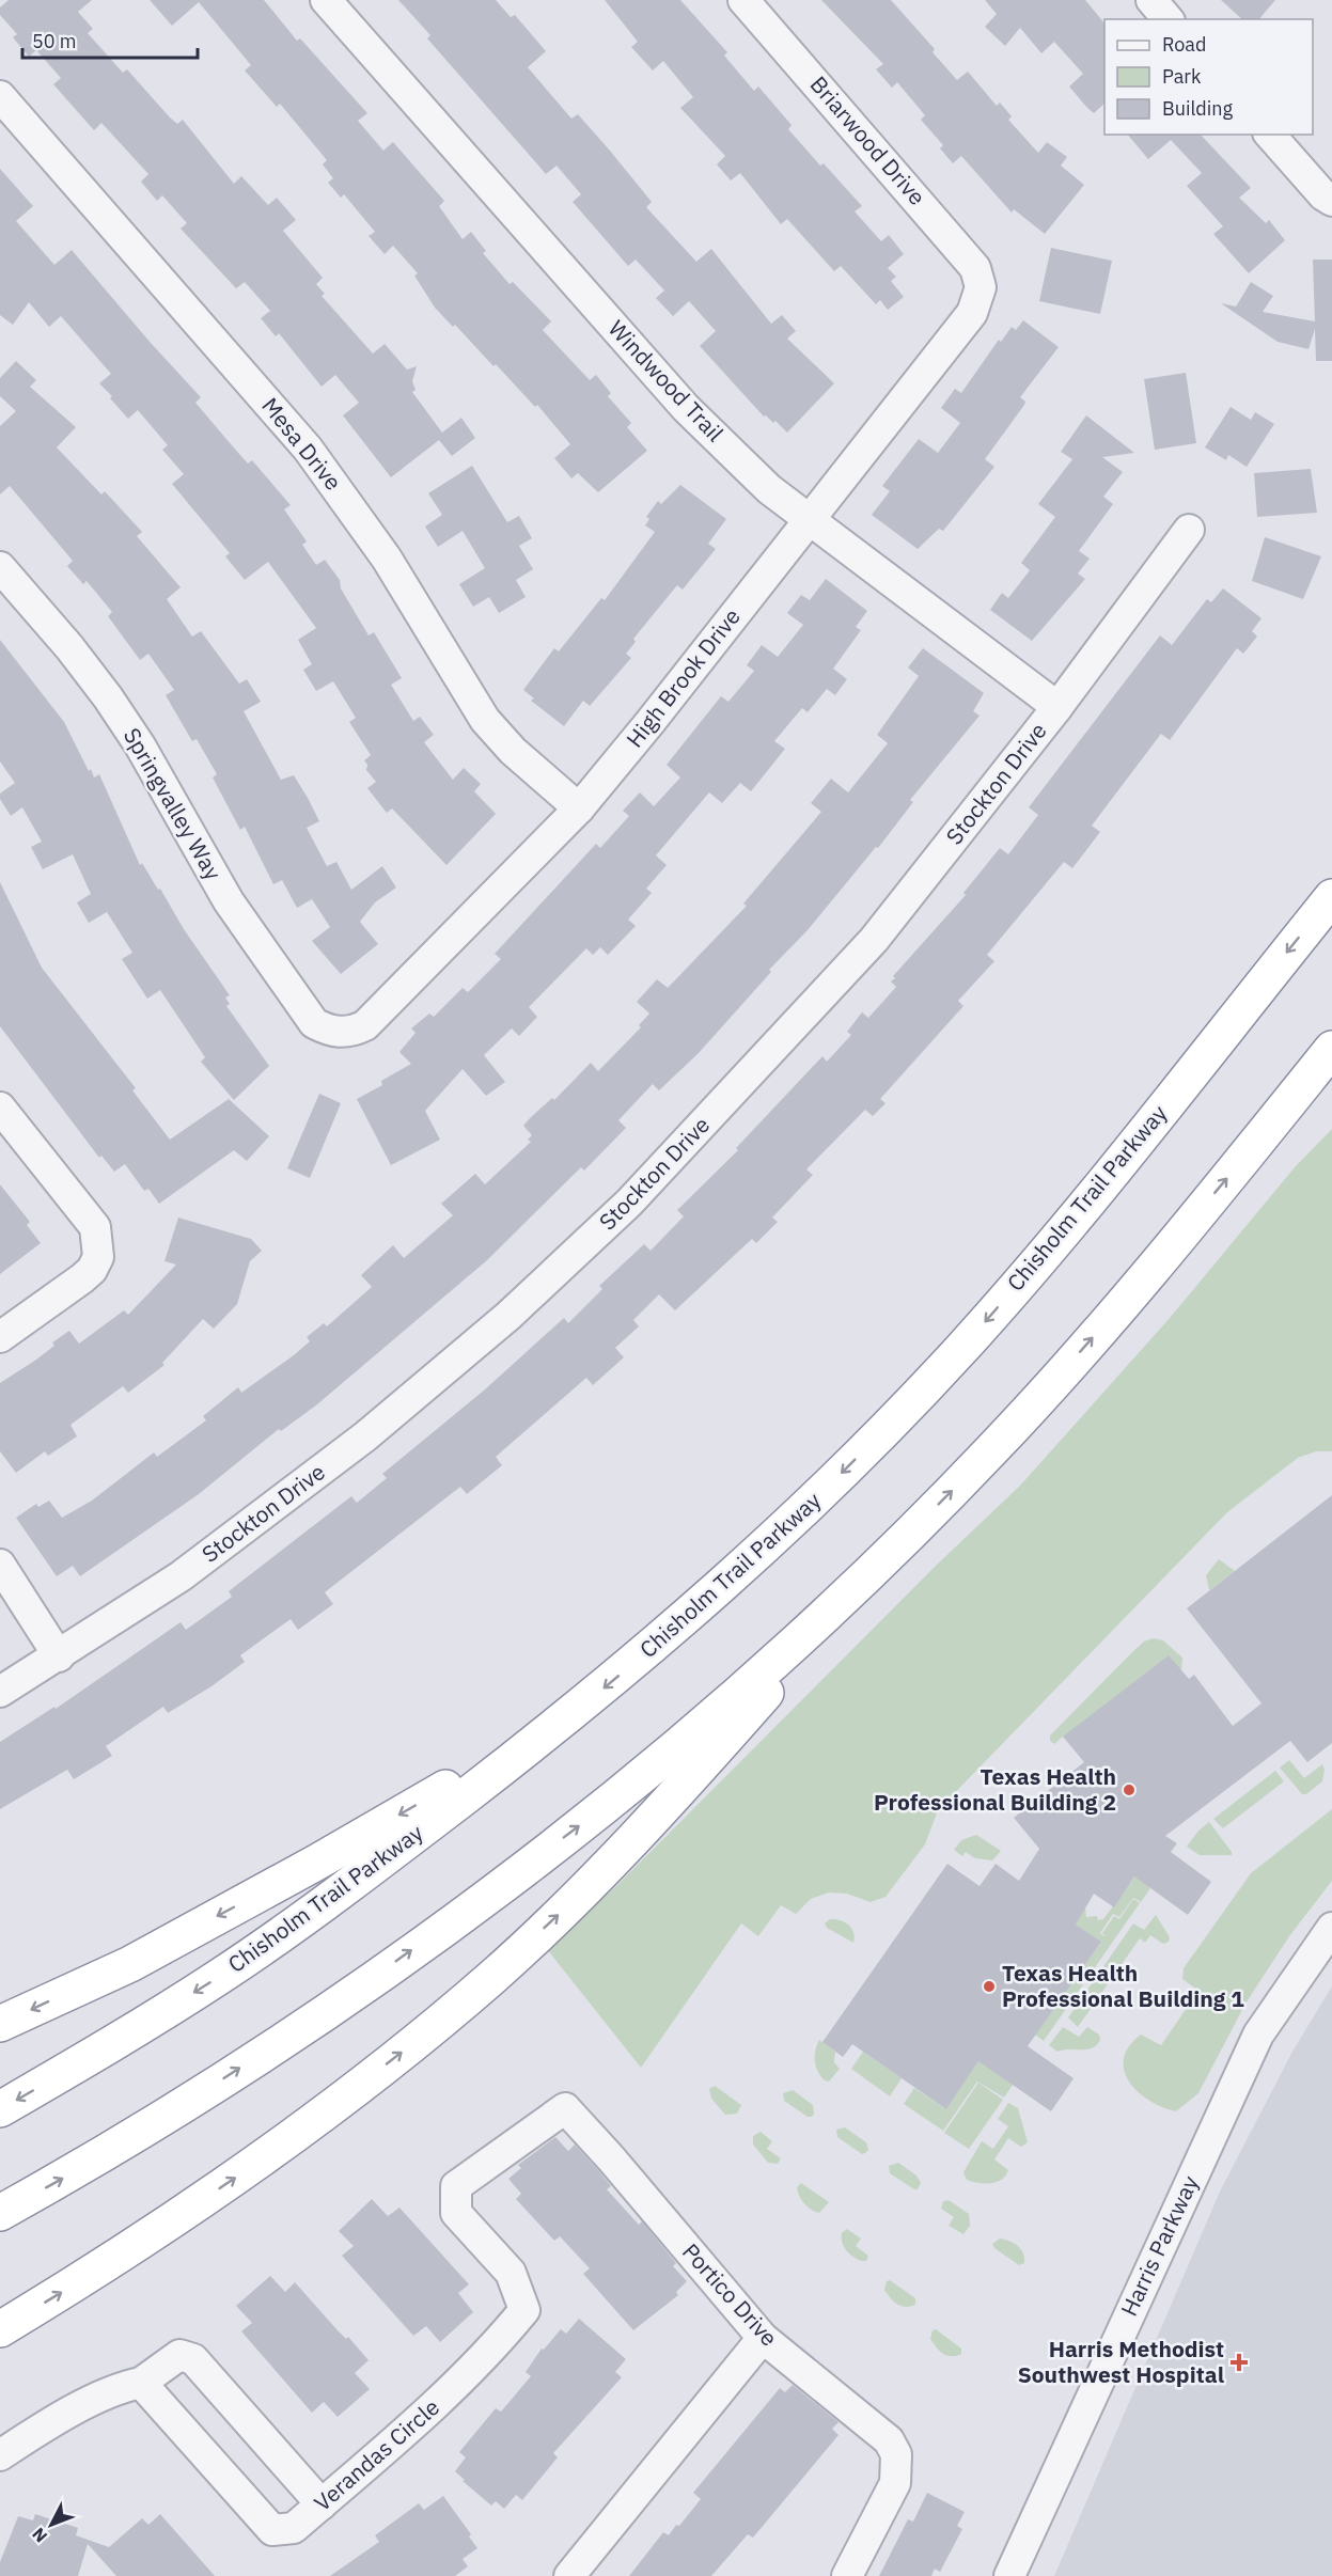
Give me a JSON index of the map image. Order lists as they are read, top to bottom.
{
  "streets": {
    "highway": ["Chisholm Trail Parkway"],
    "street": [
      "Briarwood Drive",
      "Windwood Trail",
      "Mesa Drive",
      "High Brook Drive",
      "Stockton Drive",
      "Springvalley Way",
      "Harris Parkway",
      "Portico Drive",
      "Verandas Circle"
    ]
  },
  "crossings": [
    ["Briarwood Drive", "High Brook Drive"],
    ["Windwood Trail", "High Brook Drive"],
    ["Windwood Trail", "Stockton Drive"],
    ["Mesa Drive", "High Brook Drive"],
    ["High Brook Drive", "Springvalley Way"],
    ["Portico Drive", "Verandas Circle"]
  ],
  "places": {
    "other": ["Texas Health Professional Building 2", "Texas Health Professional Building 1"],
    "health": ["Harris Methodist Southwest Hospital"]
  },
  "legend": ["Road", "Park", "Building"],
  "scale_bar": "50 m",
  "north": "bottom left"
}
